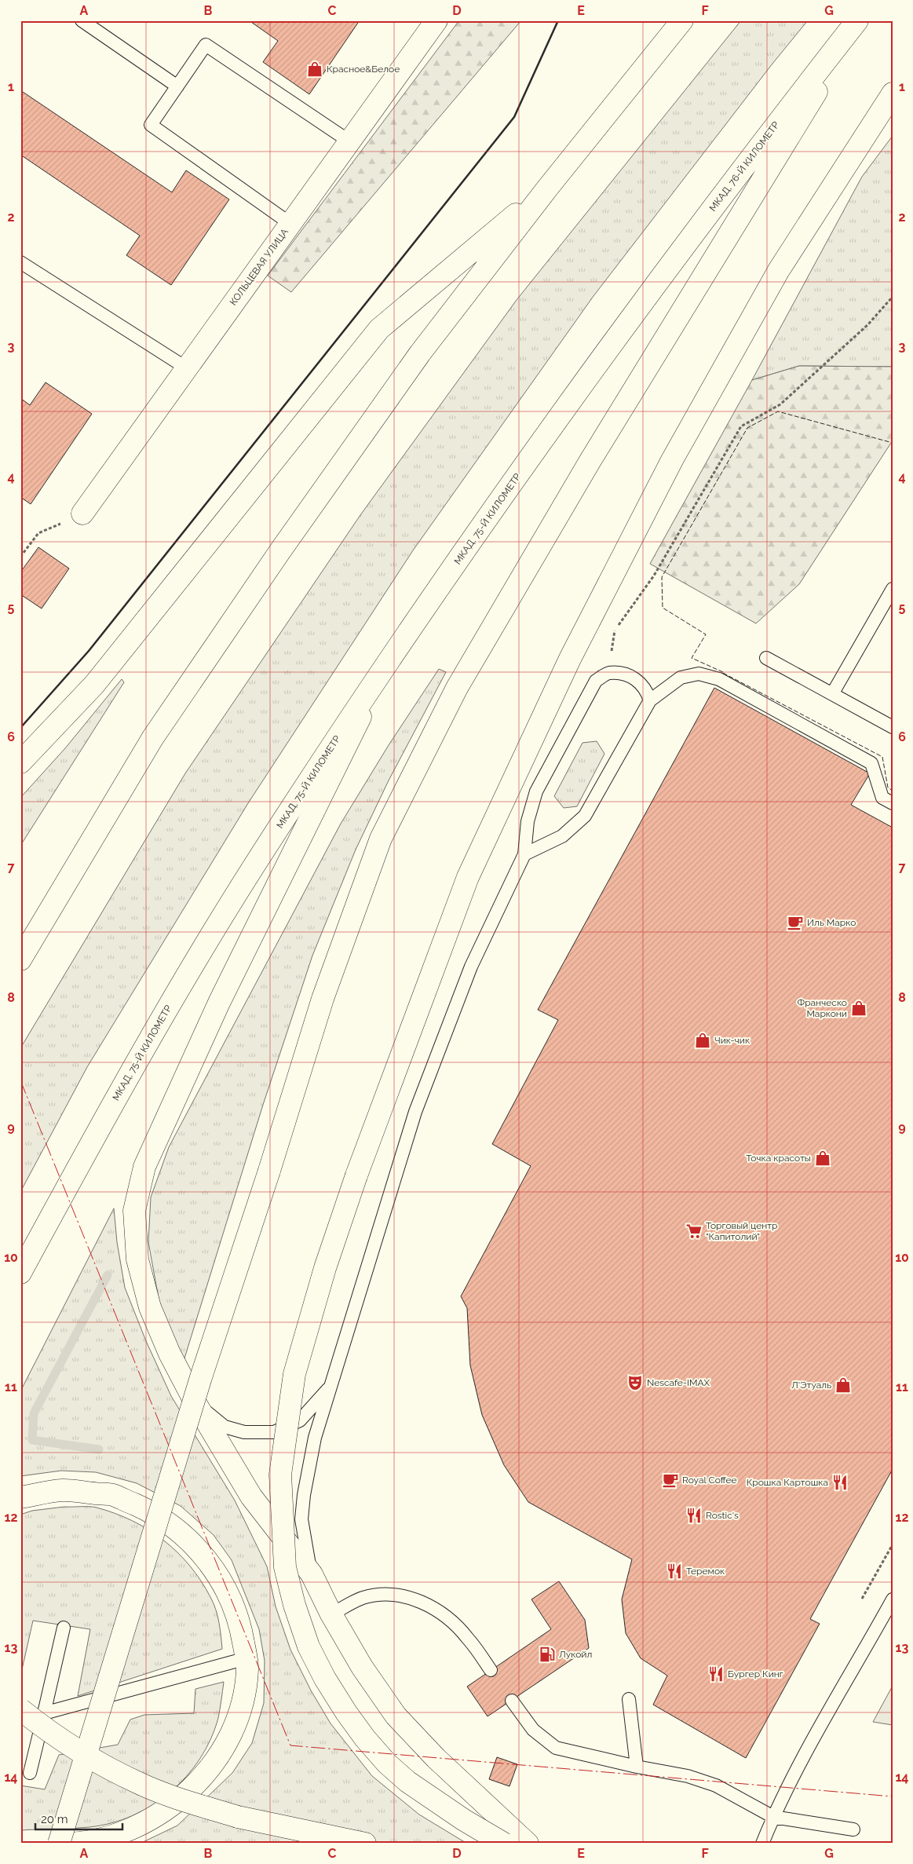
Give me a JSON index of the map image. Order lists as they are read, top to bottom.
{
  "streets": {
    "main road": ["МКАД, 76-Й КИЛОМЕТР", "КОЛЬЦЕВАЯ УЛИЦА", "МКАД, 75-Й КИЛОМЕТР"]
  },
  "crossings": [
    ["МКАД, 76-Й КИЛОМЕТР", "МКАД, 75-Й КИЛОМЕТР"]
  ],
  "places": {
    "shop": [
      "Красное&Белое",
      "Франческо Маркони",
      "Чик-чик",
      "Точка красоты",
      "Л'Этуаль"
    ],
    "cafe": ["Иль Марко", "Royal Coffee"],
    "supermarket": ["Торговый центр \"Капитолий\""],
    "theatre": ["Nescafe-IMAX"],
    "restaurant": [
      "Крошка Картошка",
      "Rostic's",
      "Теремок",
      "Бургер Кинг"
    ],
    "fuel station": ["Лукойл"]
  },
  "scale_bar": "20 m",
  "grid": {
    "columns": [
      "A",
      "B",
      "C",
      "D",
      "E",
      "F",
      "G"
    ],
    "rows": [
      "1",
      "2",
      "3",
      "4",
      "5",
      "6",
      "7",
      "8",
      "9",
      "10",
      "11",
      "12",
      "13",
      "14"
    ]
  }
}
